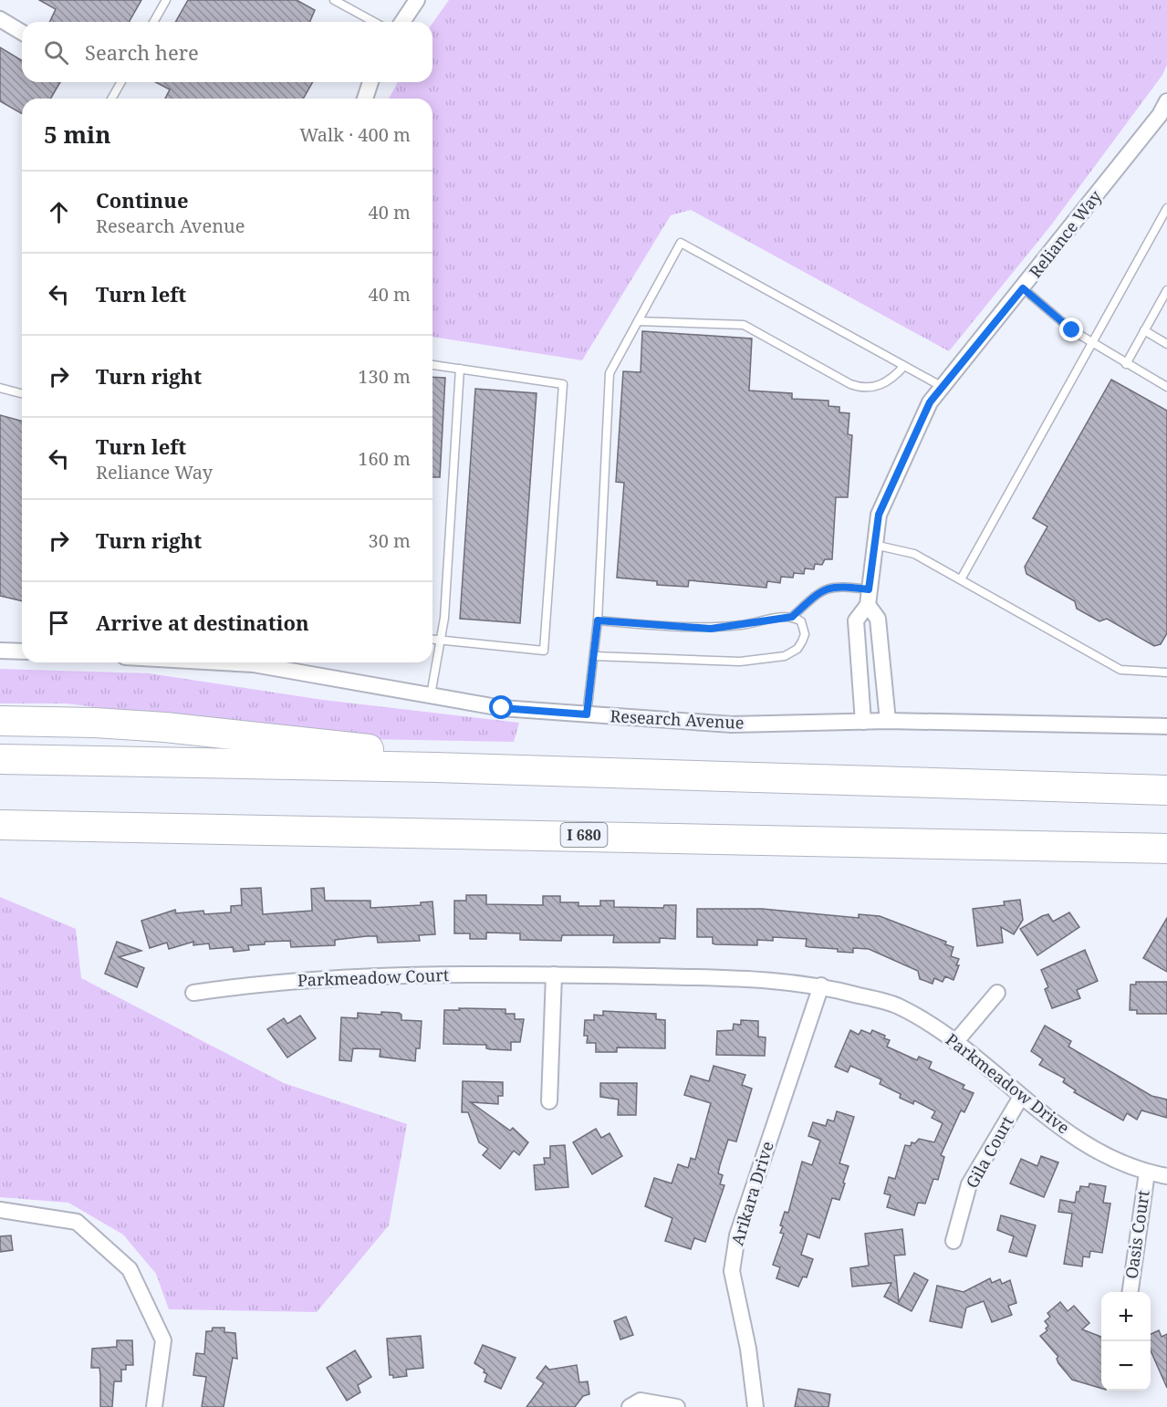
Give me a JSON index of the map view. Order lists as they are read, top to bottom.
{
  "streets": {
    "highway": ["I 680"],
    "street": [
      "Reliance Way",
      "Research Avenue",
      "Parkmeadow Court",
      "Parkmeadow Drive",
      "Gila Court",
      "Arikara Drive",
      "Oasis Court"
    ]
  },
  "crossings": [
    ["Reliance Way", "Research Avenue"],
    ["Parkmeadow Court", "Parkmeadow Drive"],
    ["Parkmeadow Drive", "Gila Court"],
    ["Parkmeadow Drive", "Arikara Drive"],
    ["Parkmeadow Drive", "Oasis Court"]
  ],
  "page": {
    "search": "Search here",
    "heading": ["5 min", "Walk · 400 m"],
    "list": [
      ["Continue", "Research Avenue", "40 m"],
      ["Turn left", "40 m"],
      ["Turn right", "130 m"],
      ["Turn left", "Reliance Way", "160 m"],
      ["Turn right", "30 m"],
      "Arrive at destination"
    ],
    "map_buttons": ["+", "−"]
  }
}
